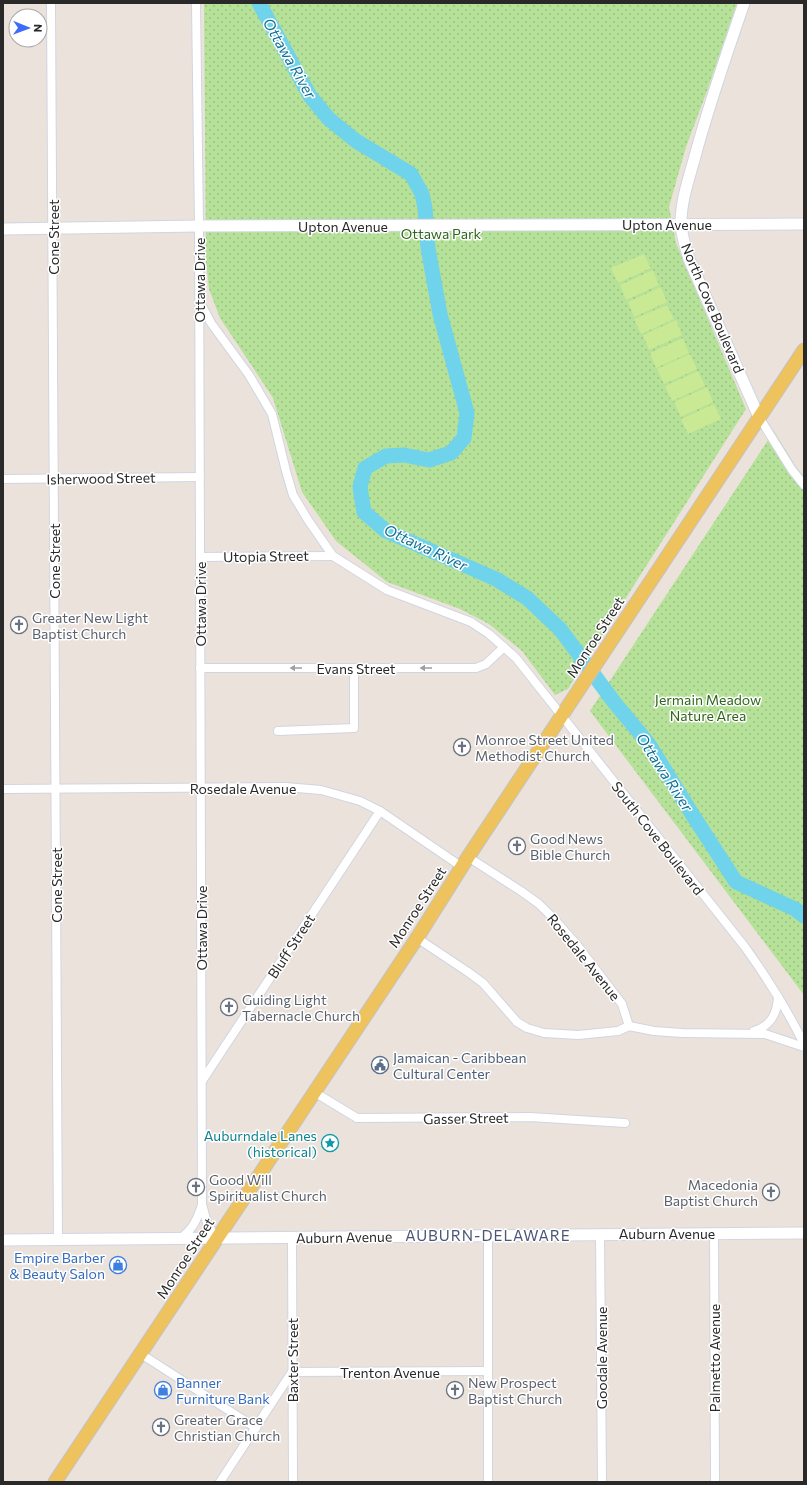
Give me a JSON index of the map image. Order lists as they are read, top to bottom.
{
  "streets": {
    "main road": ["Monroe Street"],
    "street": [
      "Upton Avenue",
      "Cone Street",
      "Ottawa Drive",
      "North Cove Boulevard",
      "Isherwood Street",
      "Utopia Street",
      "Evans Street",
      "Rosedale Avenue",
      "South Cove Boulevard",
      "Bluff Street",
      "Gasser Street",
      "Auburn Avenue",
      "Goodale Avenue",
      "Palmetto Avenue",
      "Baxter Street",
      "Trenton Avenue"
    ]
  },
  "crossings": [
    ["Upton Avenue", "Cone Street"],
    ["Upton Avenue", "Ottawa Drive"],
    ["Upton Avenue", "North Cove Boulevard"],
    ["Cone Street", "Isherwood Street"],
    ["Cone Street", "Rosedale Avenue"],
    ["Cone Street", "Auburn Avenue"],
    ["Ottawa Drive", "Isherwood Street"],
    ["Ottawa Drive", "Utopia Street"],
    ["Ottawa Drive", "Monroe Street"],
    ["Ottawa Drive", "Evans Street"],
    ["Ottawa Drive", "Rosedale Avenue"],
    ["Ottawa Drive", "South Cove Boulevard"],
    ["Ottawa Drive", "Bluff Street"],
    ["Ottawa Drive", "Auburn Avenue"],
    ["North Cove Boulevard", "Monroe Street"],
    ["Utopia Street", "South Cove Boulevard"],
    ["Monroe Street", "Rosedale Avenue"],
    ["Monroe Street", "South Cove Boulevard"],
    ["Monroe Street", "Gasser Street"],
    ["Monroe Street", "Auburn Avenue"],
    ["Evans Street", "South Cove Boulevard"],
    ["Rosedale Avenue", "Bluff Street"],
    ["Auburn Avenue", "Goodale Avenue"],
    ["Auburn Avenue", "Palmetto Avenue"],
    ["Auburn Avenue", "Baxter Street"],
    ["Baxter Street", "Trenton Avenue"]
  ],
  "one_way": ["Evans Street"],
  "districts": ["AUBURN-DELAWARE"],
  "water": ["Ottawa River"],
  "parks": ["Ottawa Park", "Jermain Meadow Nature Area"],
  "places": {
    "church": [
      "Greater New Light Baptist Church",
      "Monroe Street United Methodist Church",
      "Good News Bible Church",
      "Guiding Light Tabernacle Church",
      "Good Will Spiritualist Church",
      "Macedonia Baptist Church",
      "New Prospect Baptist Church",
      "Greater Grace Christian Church"
    ],
    "public building": ["Jamaican - Caribbean Cultural Center"],
    "place": ["Auburndale Lanes (historical)"],
    "shop": ["Empire Barber & Beauty Salon", "Banner Furniture Bank"]
  },
  "north": "right"
}
